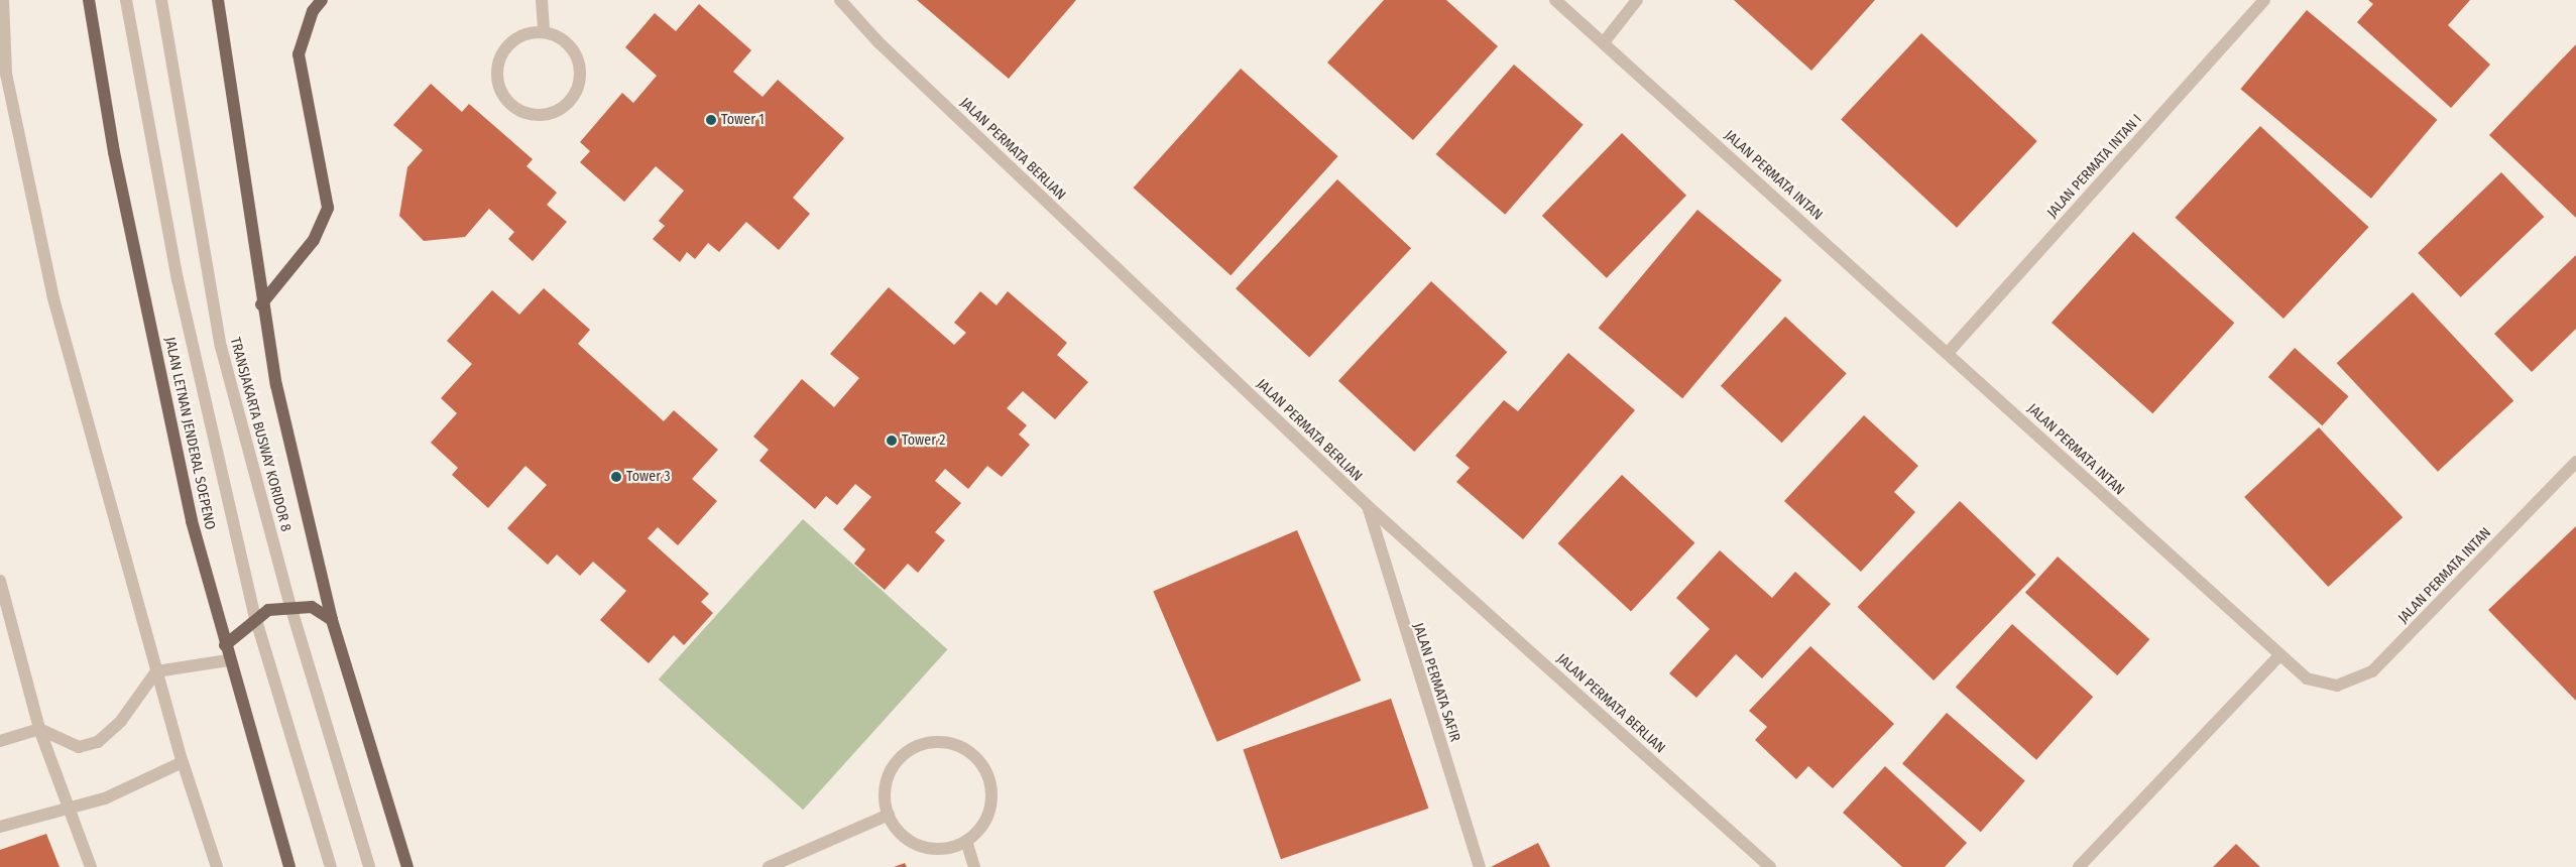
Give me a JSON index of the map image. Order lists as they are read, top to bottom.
{
  "streets": {
    "main road": ["JALAN LETNAN JENDERAL SOEPENO"],
    "street": [
      "JALAN PERMATA BERLIAN",
      "JALAN PERMATA INTAN I",
      "JALAN PERMATA INTAN",
      "TRANSJAKARTA BUSWAY KORIDOR 8",
      "JALAN PERMATA SAFIR"
    ]
  },
  "crossings": [
    ["JALAN PERMATA BERLIAN", "JALAN PERMATA SAFIR"],
    ["JALAN PERMATA INTAN I", "JALAN PERMATA INTAN"]
  ],
  "places": ["Tower 1", "Tower 2", "Tower 3"]
}
